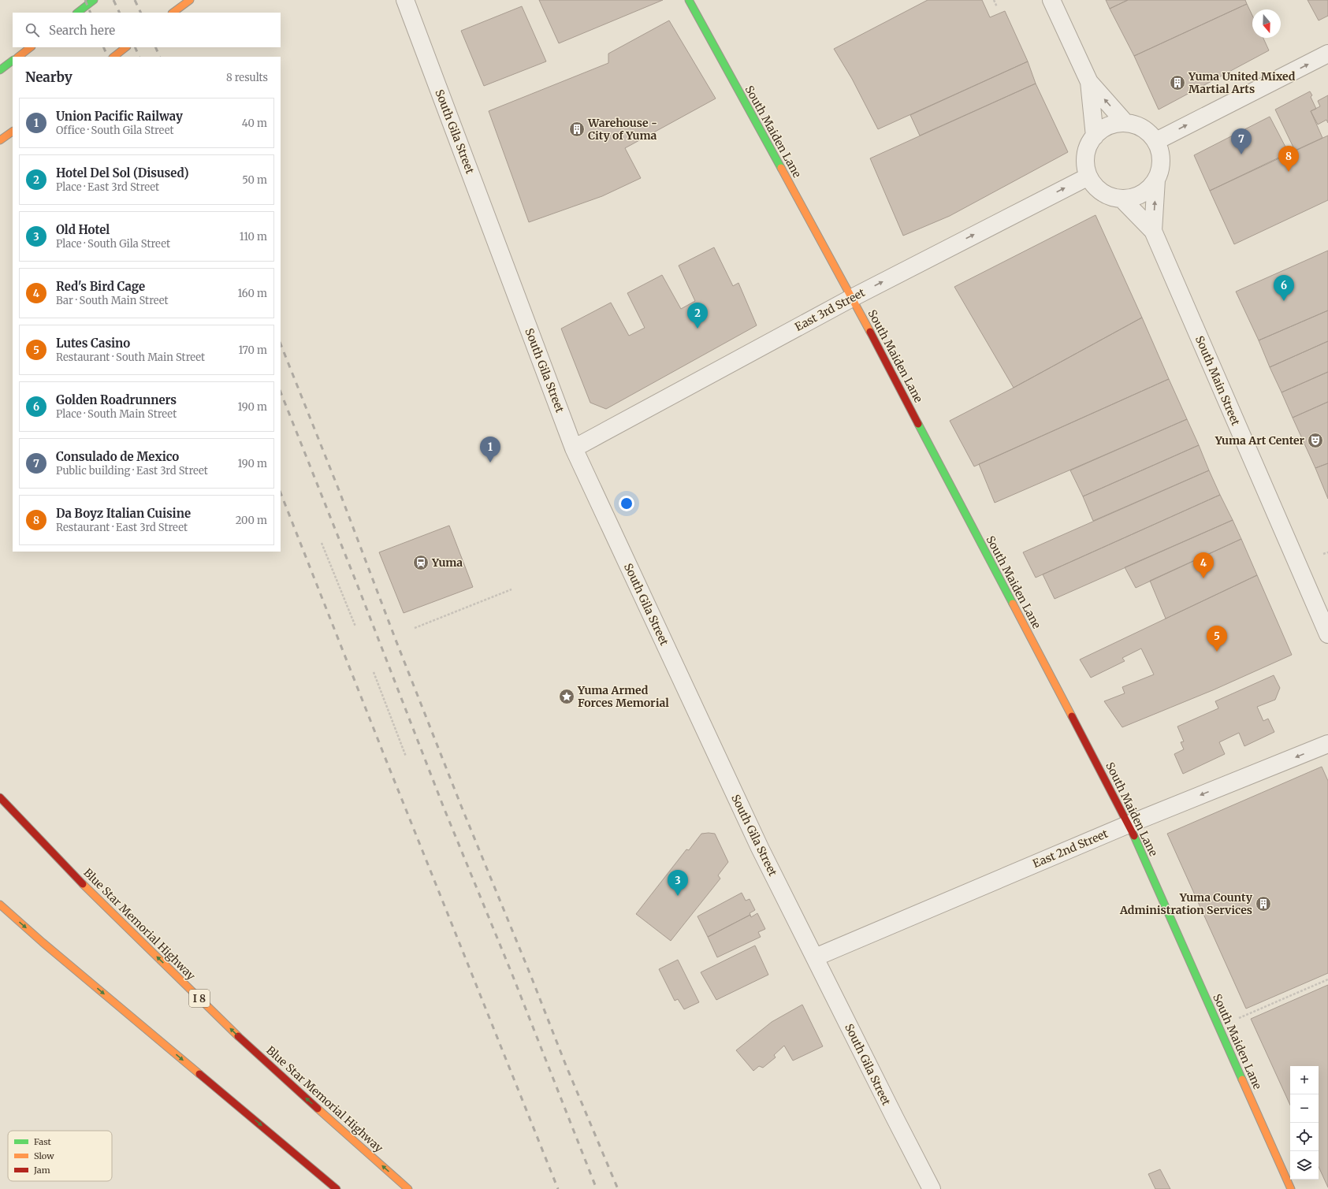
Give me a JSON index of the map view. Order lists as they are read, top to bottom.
{
  "streets": {
    "main road": ["South Maiden Lane", "Blue Star Memorial Highway", "I 8"],
    "street": [
      "South Gila Street",
      "East 3rd Street",
      "South Main Street",
      "East 2nd Street"
    ]
  },
  "crossings": [
    ["South Gila Street", "East 3rd Street"],
    ["South Gila Street", "East 2nd Street"],
    ["South Maiden Lane", "East 3rd Street"],
    ["South Maiden Lane", "East 2nd Street"],
    ["East 3rd Street", "South Main Street"]
  ],
  "one_way": ["East 3rd Street", "East 2nd Street"],
  "places": {
    "building": ["Yuma United Mixed Martial Arts", "Warehouse - City of Yuma", "Yuma County Administration Services"],
    "theatre": ["Yuma Art Center"],
    "station": ["Yuma"],
    "place": ["Yuma Armed Forces Memorial"]
  },
  "legend": ["Fast", "Slow", "Jam"],
  "north": "bottom",
  "page": {
    "search": "Search here",
    "heading": ["Nearby", "8 results"],
    "list": [
      {
        "mark": "1",
        "name": "Union Pacific Railway",
        "note": "Office · South Gila Street",
        "value": "40 m"
      },
      {
        "mark": "2",
        "name": "Hotel Del Sol (Disused)",
        "note": "Place · East 3rd Street",
        "value": "50 m"
      },
      {
        "mark": "3",
        "name": "Old Hotel",
        "note": "Place · South Gila Street",
        "value": "110 m"
      },
      {
        "mark": "4",
        "name": "Red's Bird Cage",
        "note": "Bar · South Main Street",
        "value": "160 m"
      },
      {
        "mark": "5",
        "name": "Lutes Casino",
        "note": "Restaurant · South Main Street",
        "value": "170 m"
      },
      {
        "mark": "6",
        "name": "Golden Roadrunners",
        "note": "Place · South Main Street",
        "value": "190 m"
      },
      {
        "mark": "7",
        "name": "Consulado de Mexico",
        "note": "Public building · East 3rd Street",
        "value": "190 m"
      },
      {
        "mark": "8",
        "name": "Da Boyz Italian Cuisine",
        "note": "Restaurant · East 3rd Street",
        "value": "200 m"
      }
    ],
    "pins": [
      "7",
      "8",
      "6",
      "2",
      "1",
      "4",
      "5",
      "3"
    ],
    "map_buttons": ["+", "−"]
  }
}
